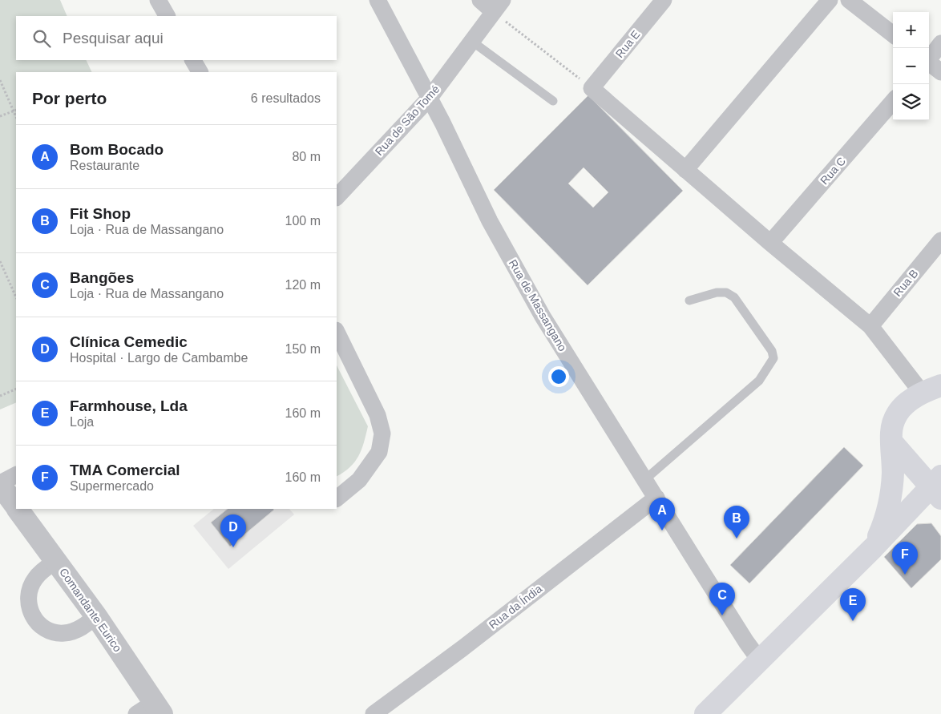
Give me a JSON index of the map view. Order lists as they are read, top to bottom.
{
  "streets": {
    "street": [
      "Rua E",
      "Rua de São Tomé",
      "Rua C",
      "Rua B",
      "Rua de Massangano",
      "Rua da Índia",
      "Comandante Eurico"
    ]
  },
  "crossings": [
    ["Rua de São Tomé", "Rua de Massangano"],
    ["Rua de Massangano", "Rua da Índia"]
  ],
  "page": {
    "map_buttons": ["+", "−"],
    "search": "Pesquisar aqui",
    "heading": ["Por perto", "6 resultados"],
    "list": [
      {
        "mark": "A",
        "name": "Bom Bocado",
        "note": "Restaurante",
        "value": "80 m"
      },
      {
        "mark": "B",
        "name": "Fit Shop",
        "note": "Loja · Rua de Massangano",
        "value": "100 m"
      },
      {
        "mark": "C",
        "name": "Bangões",
        "note": "Loja · Rua de Massangano",
        "value": "120 m"
      },
      {
        "mark": "D",
        "name": "Clínica Cemedic",
        "note": "Hospital · Largo de Cambambe",
        "value": "150 m"
      },
      {
        "mark": "E",
        "name": "Farmhouse, Lda",
        "note": "Loja",
        "value": "160 m"
      },
      {
        "mark": "F",
        "name": "TMA Comercial",
        "note": "Supermercado",
        "value": "160 m"
      }
    ],
    "pins": [
      "A",
      "B",
      "D",
      "F",
      "C",
      "E"
    ]
  }
}
